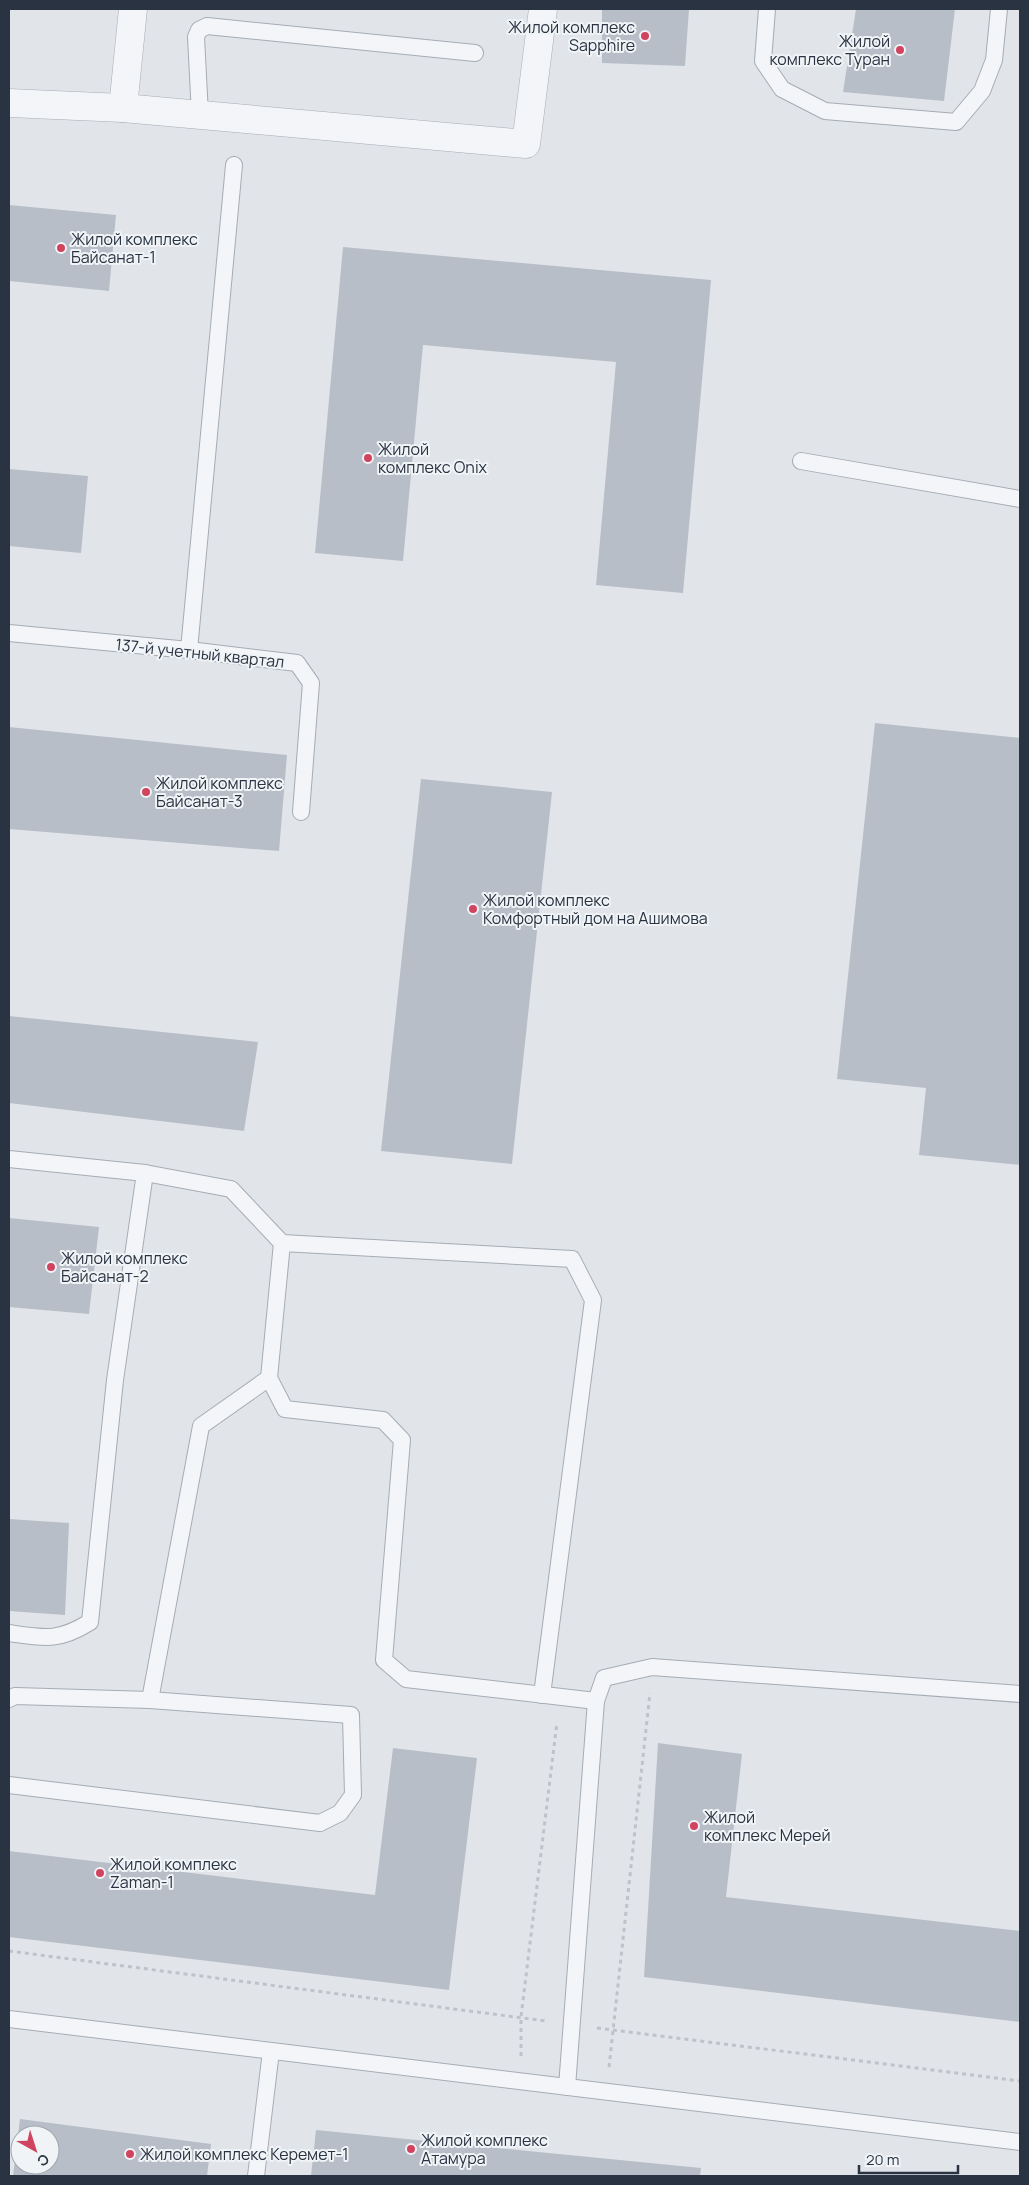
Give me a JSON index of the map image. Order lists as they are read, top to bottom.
{
  "streets": {
    "lane": ["137-й учетный квартал"]
  },
  "places": [
    "Жилой комплекс Sapphire",
    "Жилой комплекс Туран",
    "Жилой комплекс Байсанат-1",
    "Жилой комплекс Onix",
    "Жилой комплекс Байсанат-3",
    "Жилой комплекс Комфортный дом на Ашимова",
    "Жилой комплекс Байсанат-2",
    "Жилой комплекс Мерей",
    "Жилой комплекс Zaman-1",
    "Жилой комплекс Атамура",
    "Жилой комплекс Керемет-1"
  ],
  "scale_bar": "20 m",
  "north": "bottom right"
}
